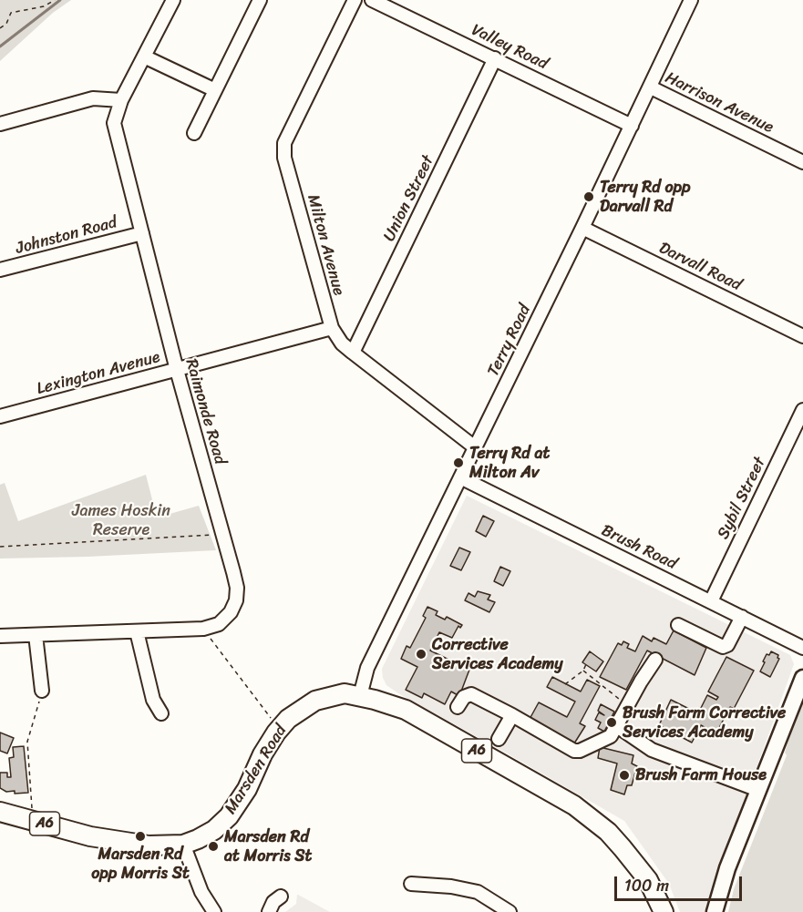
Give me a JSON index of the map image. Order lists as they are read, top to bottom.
{
  "streets": {
    "highway": ["A6", "Marsden Road"],
    "street": [
      "Valley Road",
      "Harrison Avenue",
      "Union Street",
      "Johnston Road",
      "Milton Avenue",
      "Darvall Road",
      "Terry Road",
      "Lexington Avenue",
      "Raimonde Road",
      "Sybil Street",
      "Brush Road"
    ]
  },
  "crossings": [
    ["Valley Road", "Union Street"],
    ["Valley Road", "Terry Road"],
    ["Harrison Avenue", "Terry Road"],
    ["Union Street", "Milton Avenue"],
    ["Johnston Road", "Raimonde Road"],
    ["Milton Avenue", "Terry Road"],
    ["Milton Avenue", "Lexington Avenue"],
    ["Darvall Road", "Terry Road"],
    ["Terry Road", "Brush Road"],
    ["Terry Road", "Marsden Road"],
    ["Lexington Avenue", "Raimonde Road"],
    ["Sybil Street", "Brush Road"]
  ],
  "parks": ["James Hoskin Reserve"],
  "places": [
    "Terry Rd opp Darvall Rd",
    "Terry Rd at Milton Av",
    "Corrective Services Academy",
    "Brush Farm Corrective Services Academy",
    "Brush Farm House",
    "Marsden Rd opp Morris St",
    "Marsden Rd at Morris St"
  ],
  "scale_bar": "100 m"
}
